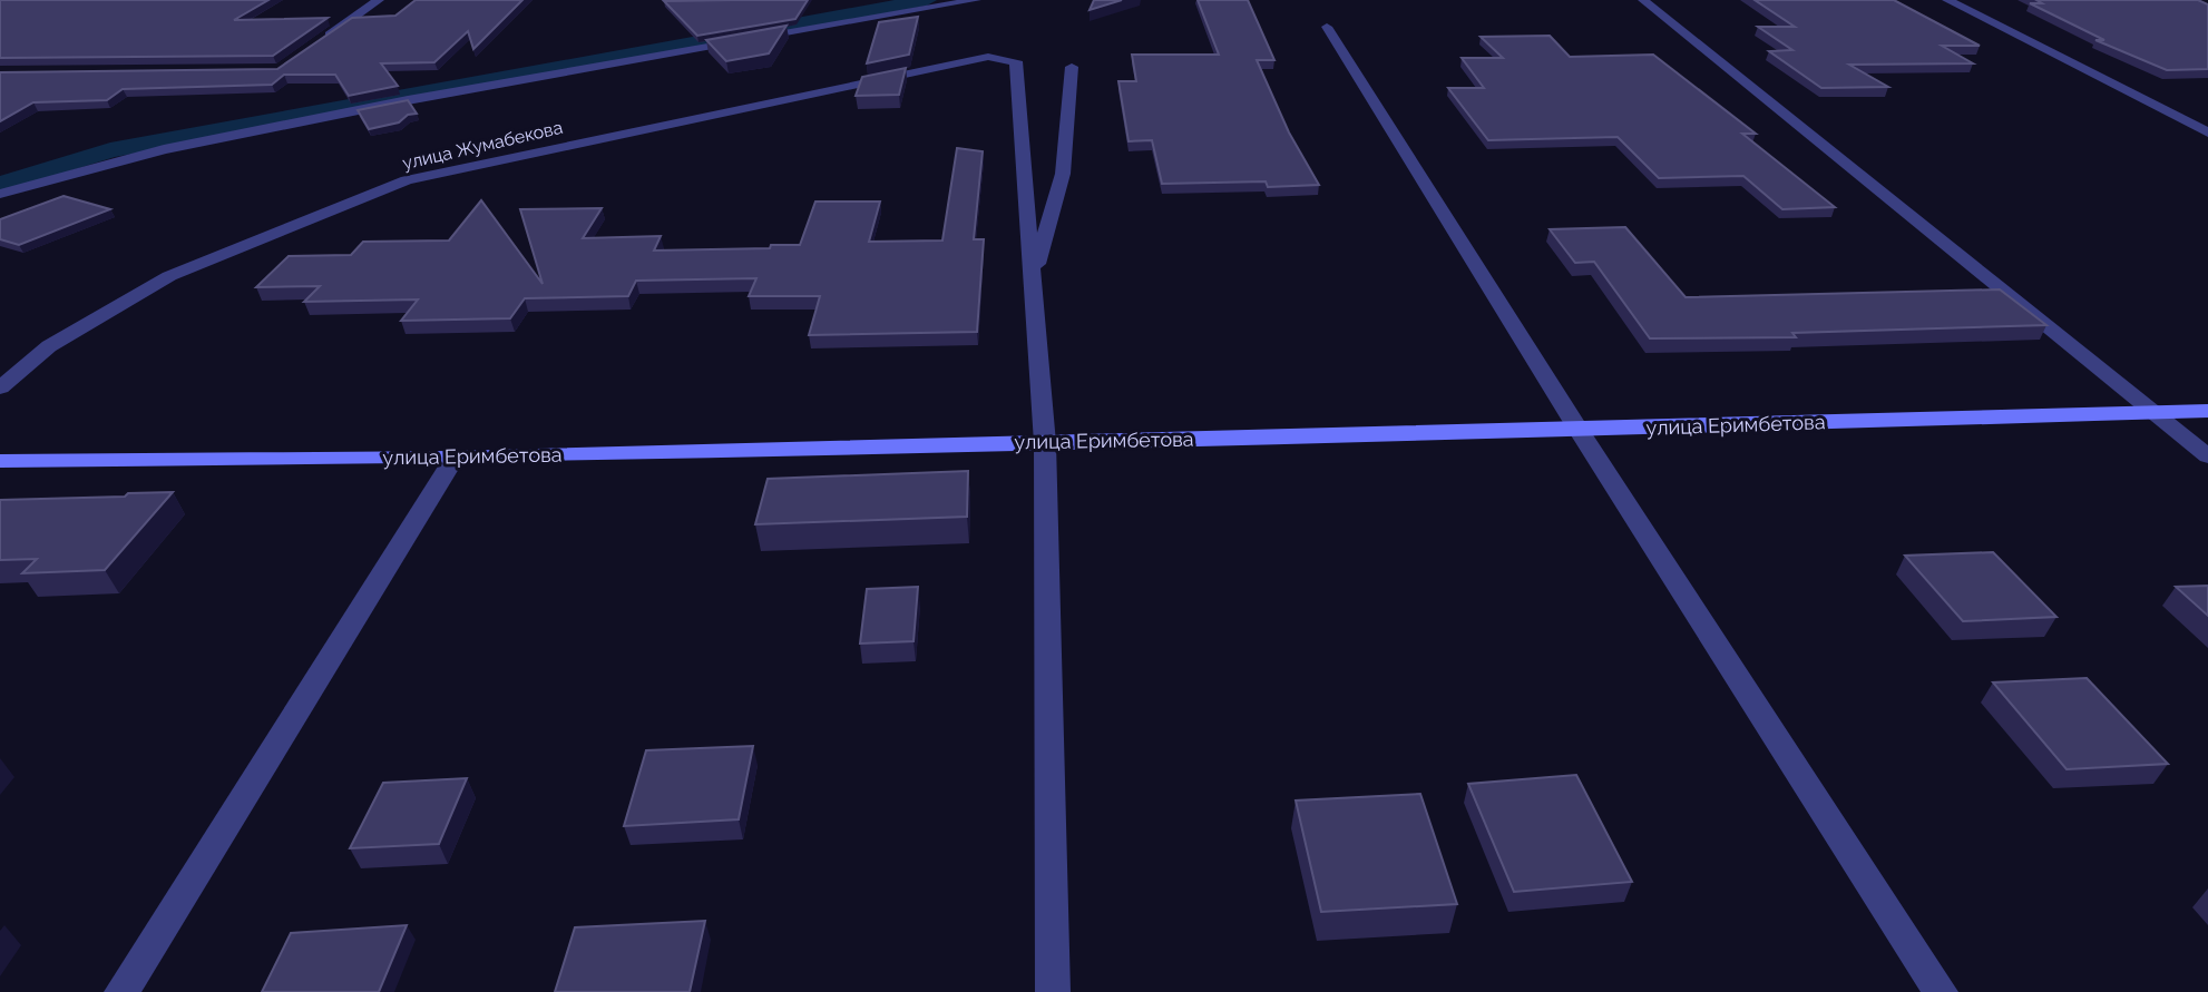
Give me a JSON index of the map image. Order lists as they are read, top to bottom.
{
  "streets": {
    "main road": ["улица Еримбетова"],
    "street": ["улица Жумабекова"]
  }
}
